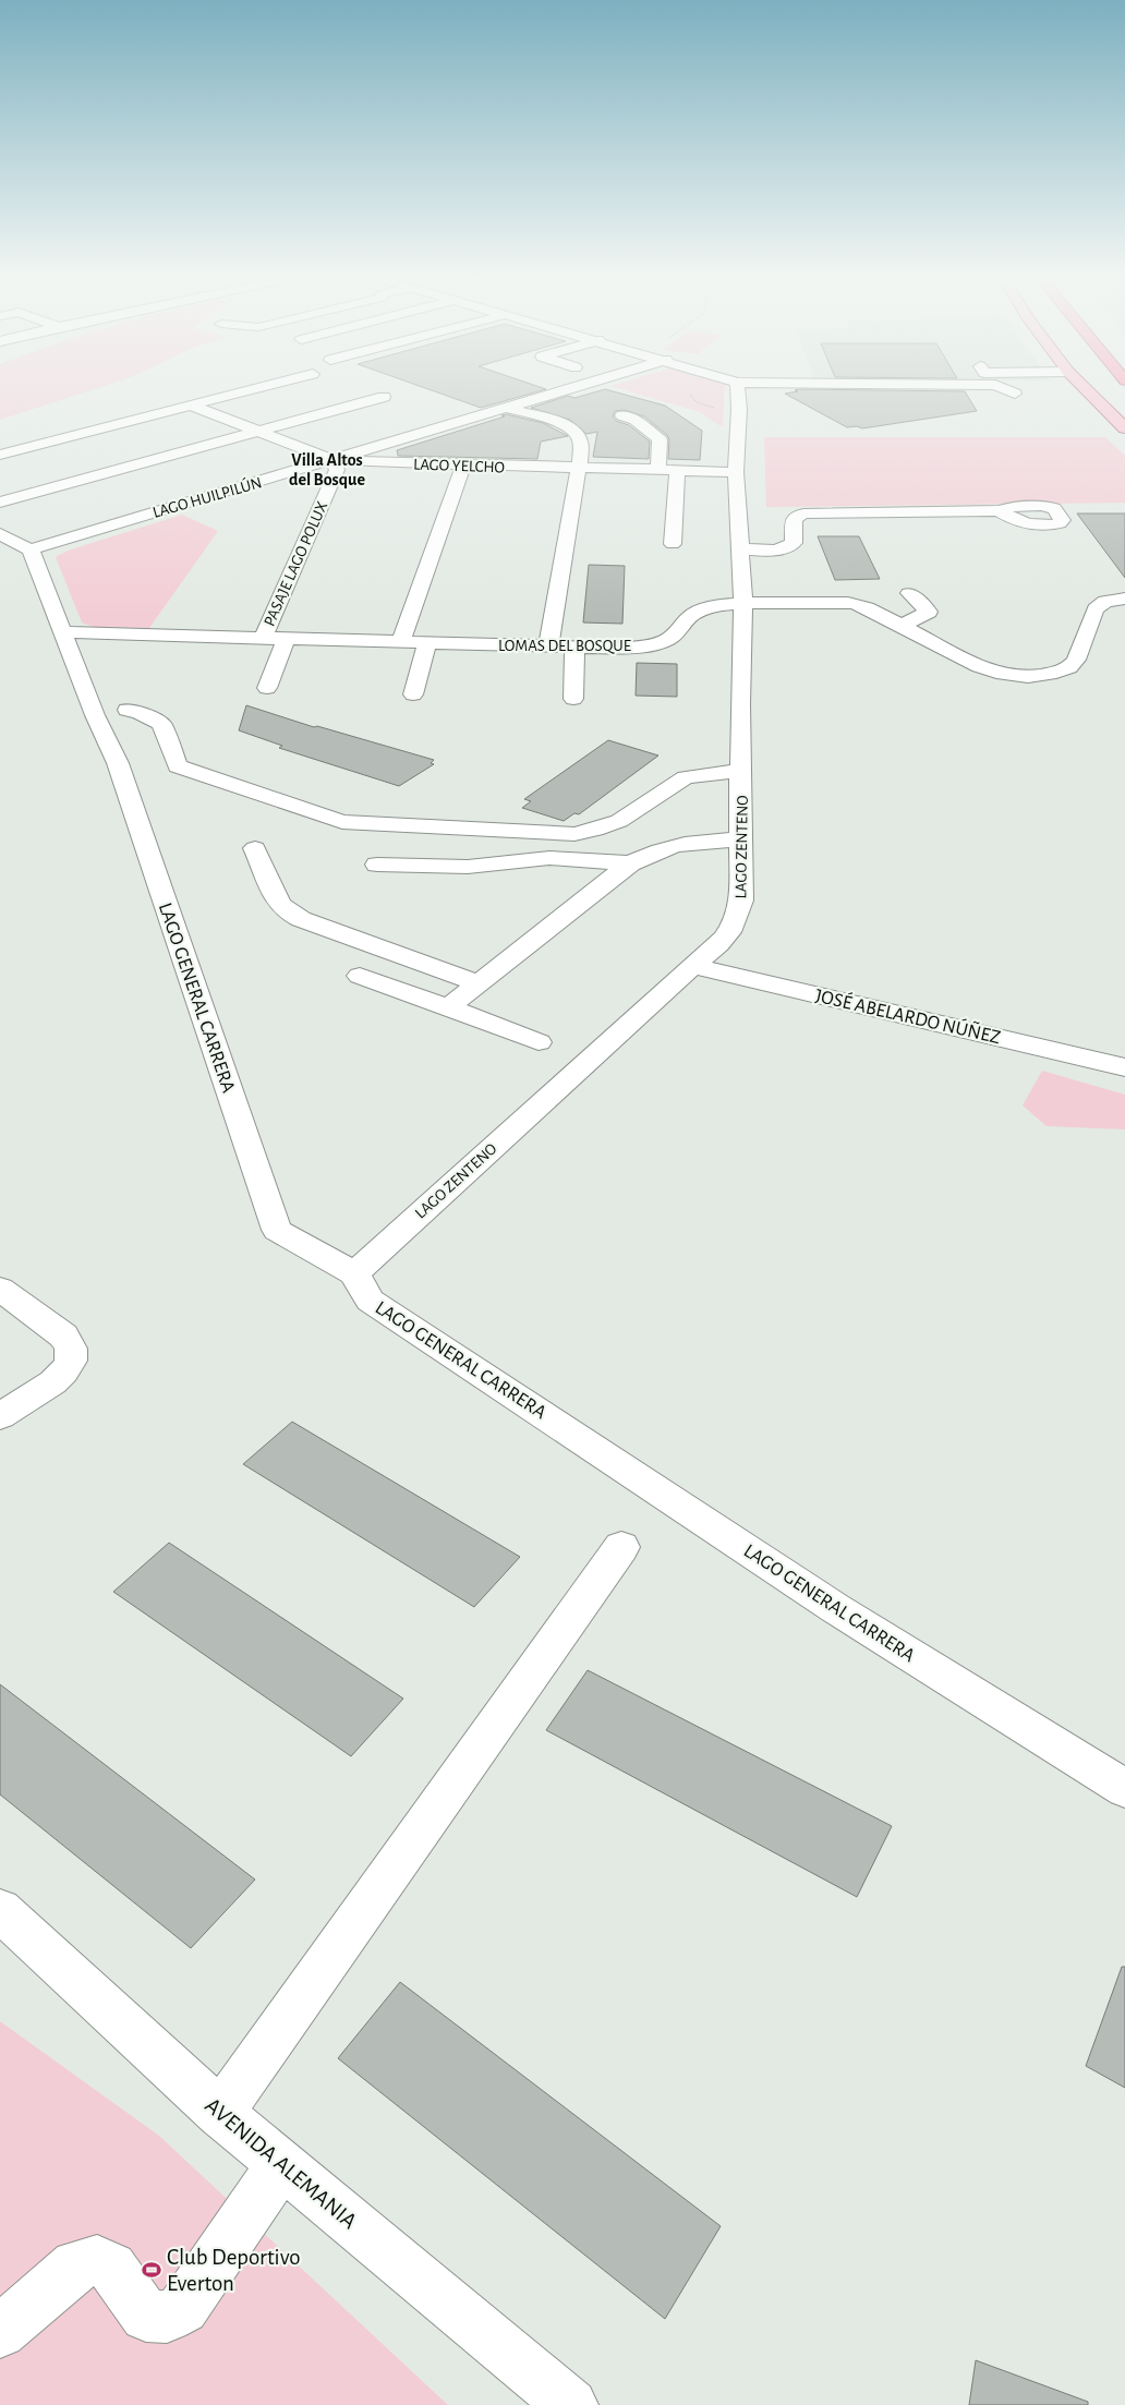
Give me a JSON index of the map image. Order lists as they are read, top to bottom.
{
  "streets": {
    "street": [
      "LAGO YELCHO",
      "LAGO HUILPILÚN",
      "PASAJE LAGO POLUX",
      "LOMAS DEL BOSQUE",
      "LAGO ZENTENO",
      "LAGO GENERAL CARRERA",
      "JOSÉ ABELARDO NÚÑEZ",
      "AVENIDA ALEMANIA"
    ]
  },
  "crossings": [
    ["LAGO YELCHO", "LAGO HUILPILÚN"],
    ["LAGO YELCHO", "PASAJE LAGO POLUX"],
    ["LAGO YELCHO", "LAGO ZENTENO"],
    ["LAGO HUILPILÚN", "PASAJE LAGO POLUX"],
    ["LAGO HUILPILÚN", "LAGO GENERAL CARRERA"],
    ["PASAJE LAGO POLUX", "LOMAS DEL BOSQUE"],
    ["LOMAS DEL BOSQUE", "LAGO ZENTENO"],
    ["LOMAS DEL BOSQUE", "LAGO GENERAL CARRERA"],
    ["LAGO ZENTENO", "LAGO GENERAL CARRERA"],
    ["LAGO ZENTENO", "JOSÉ ABELARDO NÚÑEZ"]
  ],
  "districts": ["Villa Altos del Bosque"],
  "places": {
    "sports": ["Club Deportivo Everton"]
  }
}
